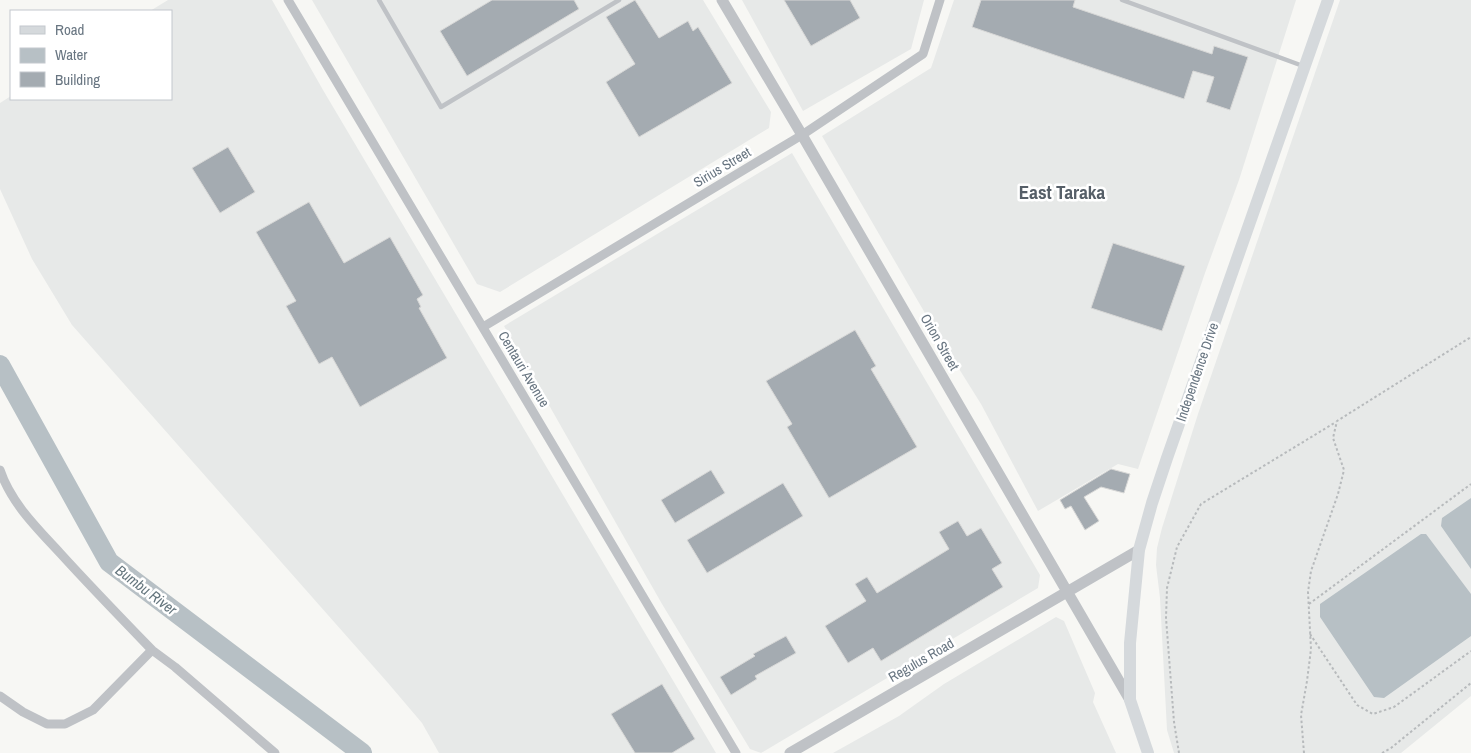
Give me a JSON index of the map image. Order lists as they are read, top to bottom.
{
  "streets": {
    "main road": ["Independence Drive"],
    "street": [
      "Sirius Street",
      "Orion Street",
      "Centauri Avenue",
      "Regulus Road"
    ]
  },
  "crossings": [
    ["Sirius Street", "Orion Street"],
    ["Sirius Street", "Centauri Avenue"],
    ["Orion Street", "Independence Drive"],
    ["Orion Street", "Regulus Road"],
    ["Independence Drive", "Regulus Road"]
  ],
  "districts": ["East Taraka"],
  "water": ["Bumbu River"],
  "legend": ["Road", "Water", "Building"]
}
